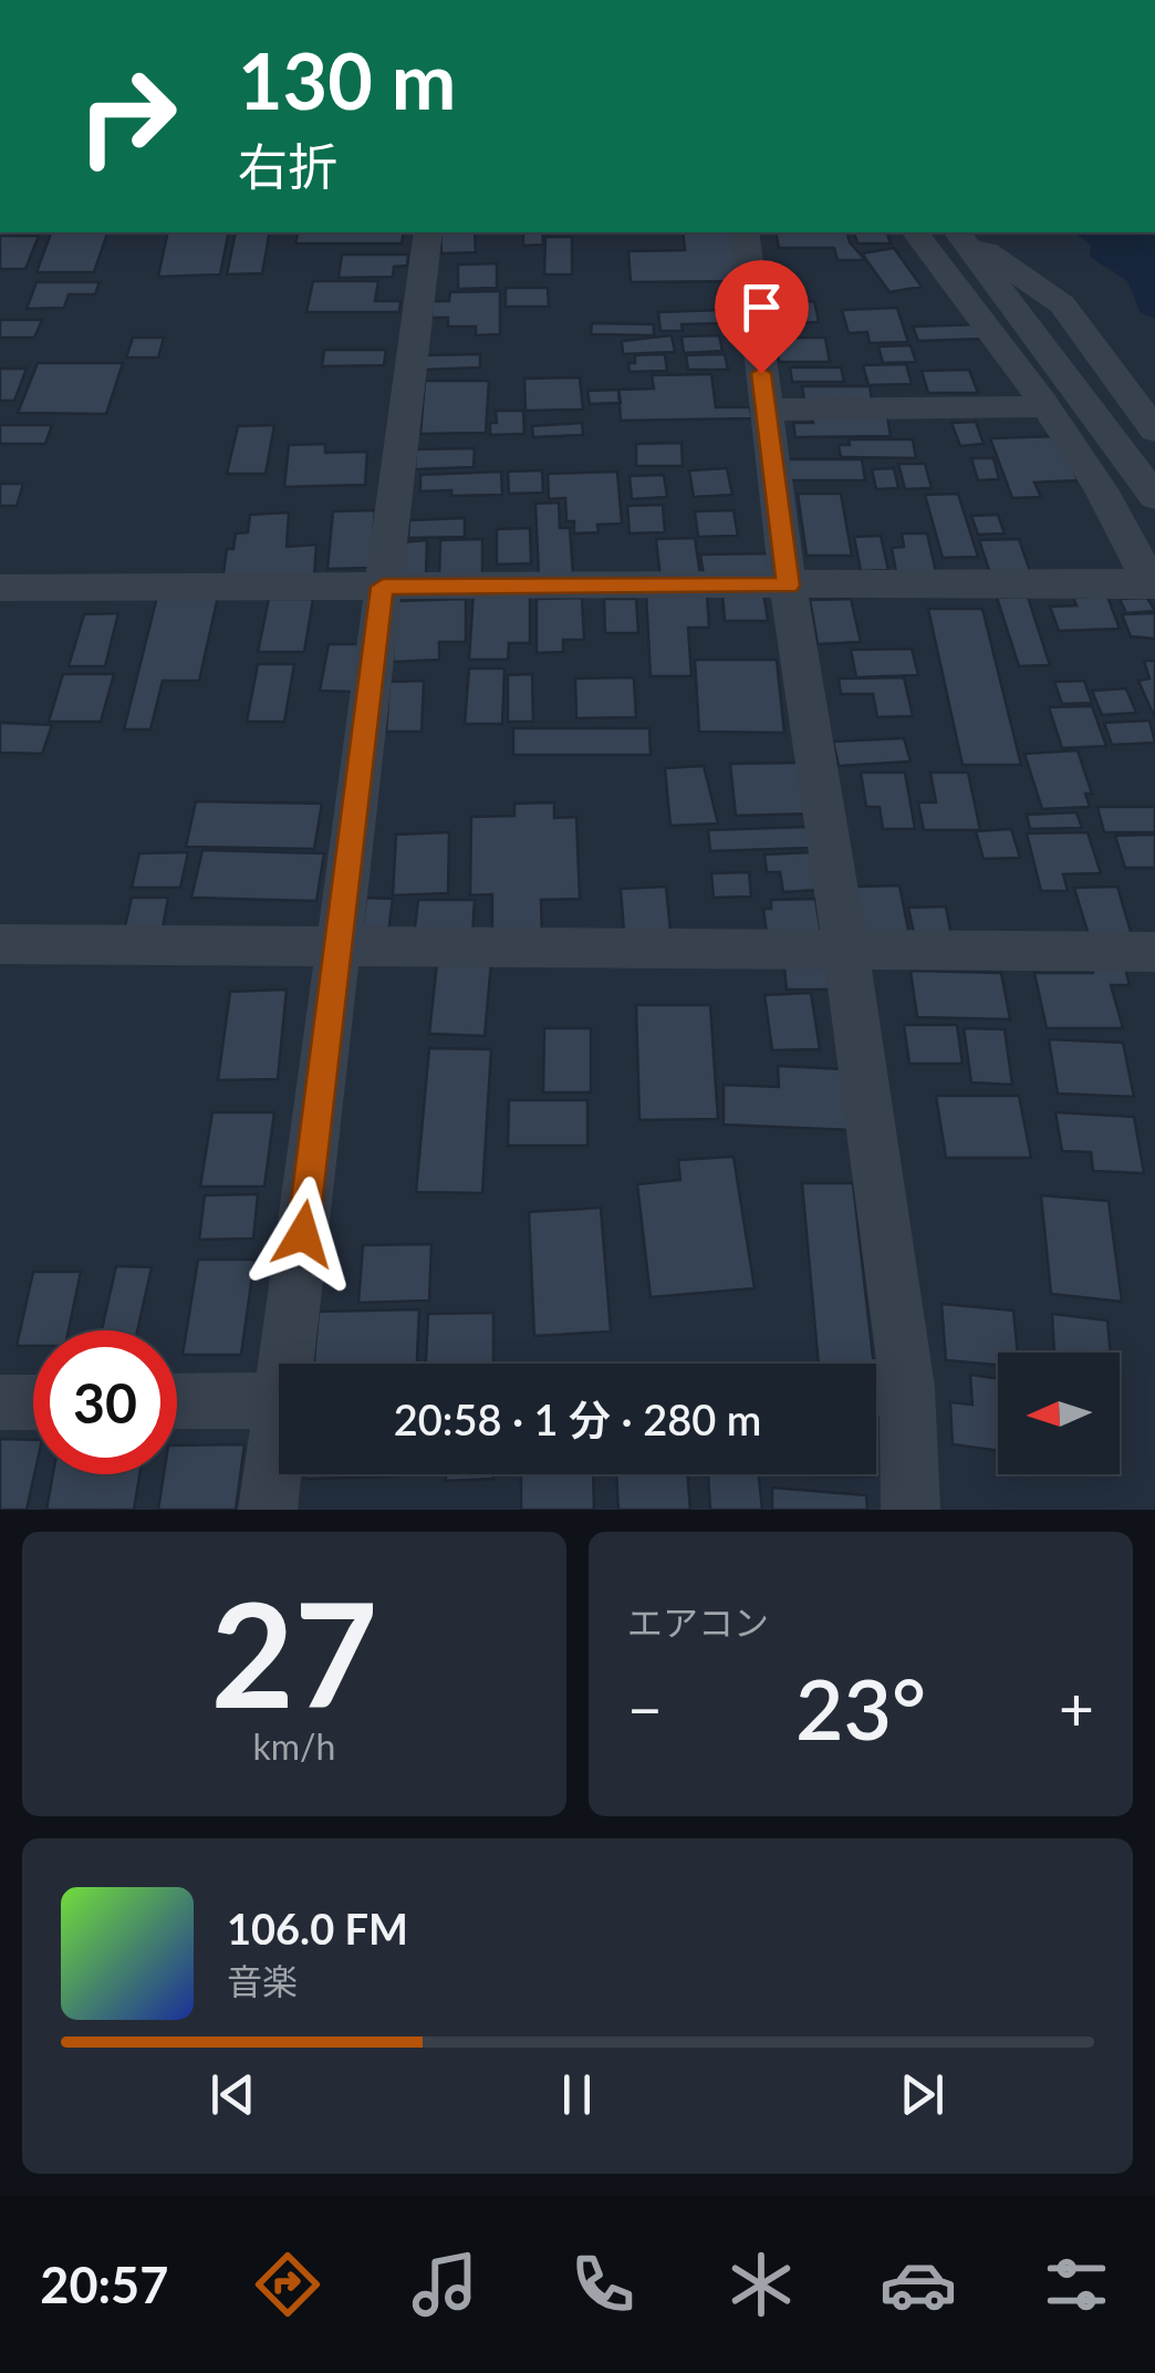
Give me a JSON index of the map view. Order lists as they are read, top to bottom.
{
  "north": "left",
  "page": {
    "turn": ["130 m", "右折"],
    "limit": "30",
    "trip": "20:58 · 1 分 · 280 m",
    "tile": [
      ["27", "km/h"],
      "エアコン"
    ],
    "heat": ["−", "23°", "+"],
    "song": ["106.0 FM", "音楽"],
    "tabs": "20:57"
  }
}
